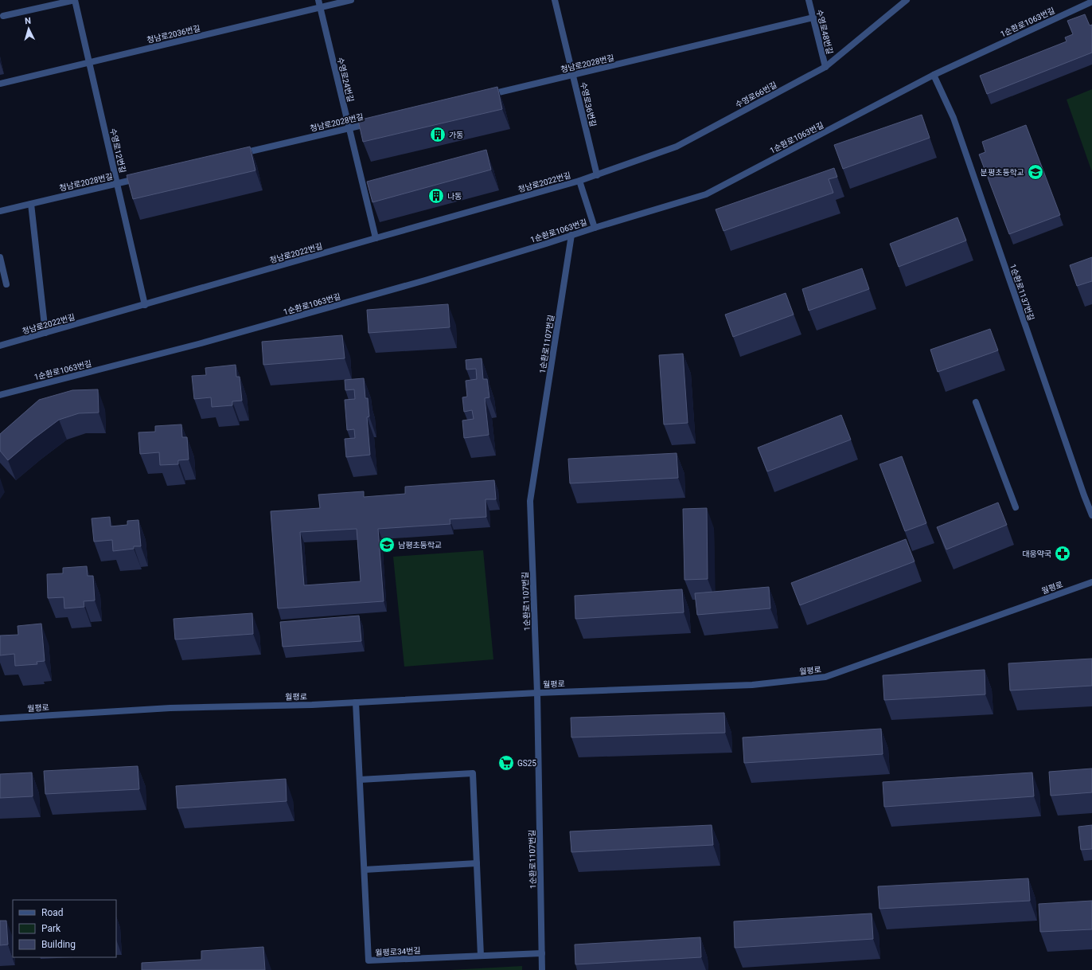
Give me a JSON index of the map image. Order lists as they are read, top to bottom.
{
  "streets": {
    "street": [
      "1순환로1063번길",
      "수영로48번길",
      "청남로2036번길",
      "청남로2028번길",
      "수영로24번길",
      "수영로66번길",
      "수영로36번길",
      "수영로12번길",
      "청남로2022번길",
      "1순환로1137번길",
      "1순환로1107번길",
      "월평로",
      "월평로34번길"
    ]
  },
  "crossings": [
    ["1순환로1063번길", "1순환로1137번길"],
    ["1순환로1063번길", "1순환로1107번길"],
    ["수영로48번길", "청남로2028번길"],
    ["수영로48번길", "수영로66번길"],
    ["청남로2036번길", "수영로24번길"],
    ["청남로2036번길", "수영로12번길"],
    ["청남로2028번길", "수영로24번길"],
    ["청남로2028번길", "수영로36번길"],
    ["청남로2028번길", "수영로12번길"],
    ["수영로24번길", "청남로2022번길"],
    ["수영로66번길", "수영로36번길"],
    ["수영로66번길", "청남로2022번길"],
    ["수영로36번길", "청남로2022번길"],
    ["수영로12번길", "청남로2022번길"],
    ["1순환로1107번길", "월평로"],
    ["1순환로1107번길", "월평로34번길"],
    ["월평로", "월평로34번길"]
  ],
  "places": {
    "building": ["가동", "나동"],
    "school or university": ["분평초등학교", "남평초등학교"],
    "pharmacy": ["대웅약국"],
    "supermarket": ["GS25"]
  },
  "legend": ["Road", "Park", "Building"],
  "north": "top"
}
